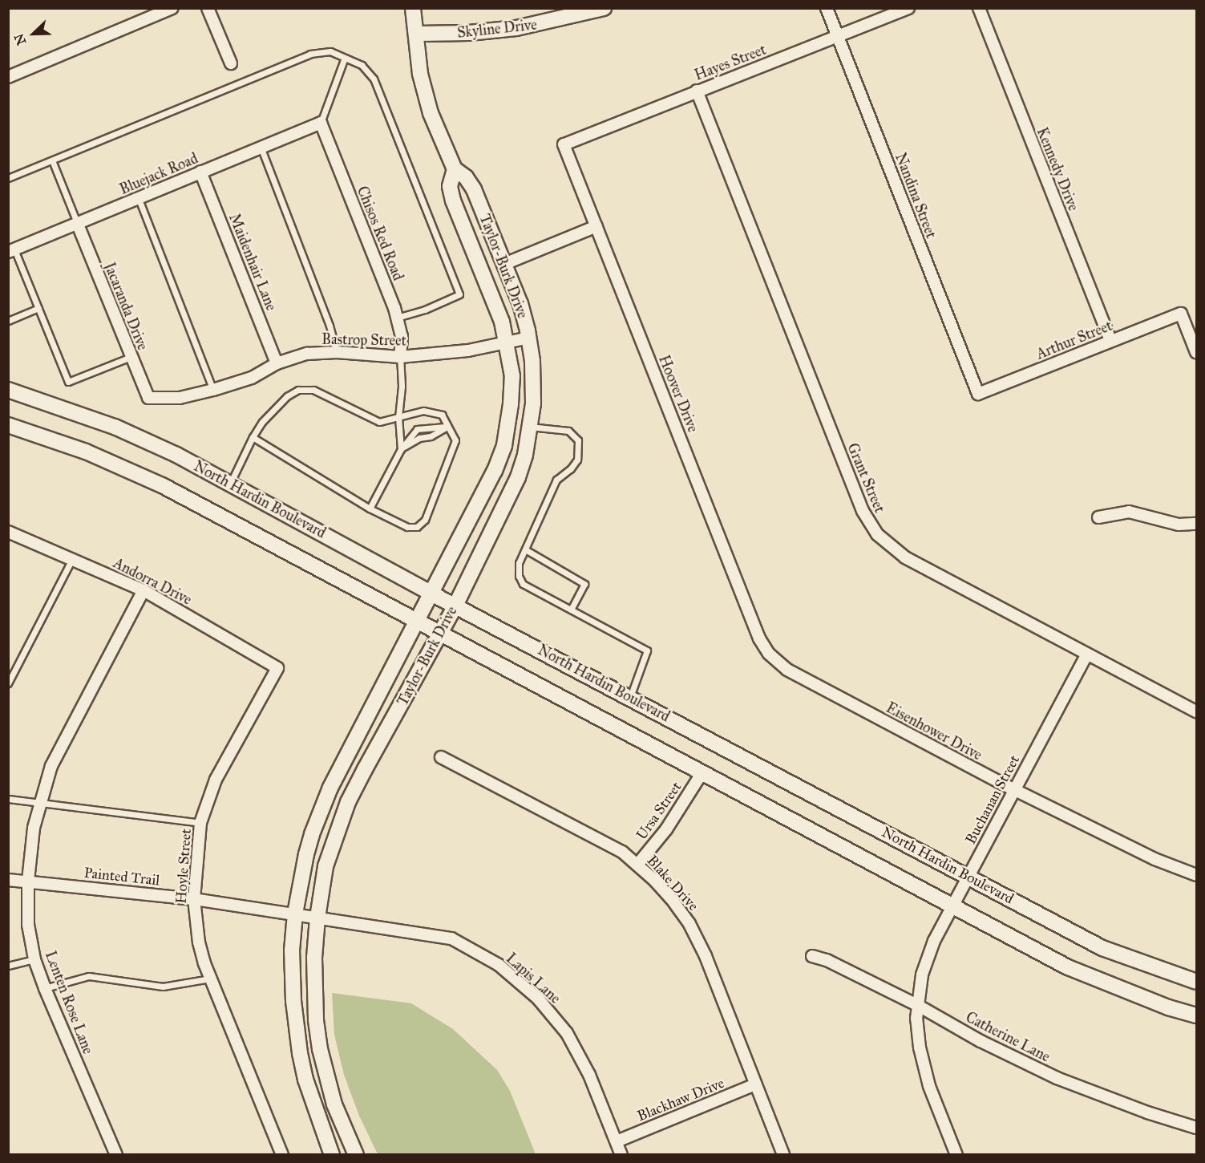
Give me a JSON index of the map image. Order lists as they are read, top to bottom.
{
  "streets": {
    "main road": ["Skyline Drive", "Taylor-Burk Drive", "North Hardin Boulevard"],
    "street": [
      "Hayes Street",
      "Kennedy Drive",
      "Bluejack Road",
      "Nandina Street",
      "Chisos Red Road",
      "Maidenhair Lane",
      "Jacaranda Drive",
      "Bastrop Street",
      "Arthur Street",
      "Hoover Drive",
      "Grant Street",
      "Andorra Drive",
      "Eisenhower Drive",
      "Buchanan Street",
      "Ursa Street",
      "Hoyle Street",
      "Painted Trail",
      "Blake Drive",
      "Lapis Lane",
      "Lenten Rose Lane",
      "Catherine Lane",
      "Blackhaw Drive"
    ]
  },
  "crossings": [
    ["Skyline Drive", "Taylor-Burk Drive"],
    ["Hayes Street", "Nandina Street"],
    ["Hayes Street", "Hoover Drive"],
    ["Hayes Street", "Grant Street"],
    ["Kennedy Drive", "Arthur Street"],
    ["Bluejack Road", "Chisos Red Road"],
    ["Bluejack Road", "Maidenhair Lane"],
    ["Bluejack Road", "Jacaranda Drive"],
    ["Nandina Street", "Arthur Street"],
    ["Chisos Red Road", "Bastrop Street"],
    ["Maidenhair Lane", "Bastrop Street"],
    ["Taylor-Burk Drive", "Bastrop Street"],
    ["Taylor-Burk Drive", "North Hardin Boulevard"],
    ["Taylor-Burk Drive", "Painted Trail"],
    ["Taylor-Burk Drive", "Lapis Lane"],
    ["Jacaranda Drive", "Bastrop Street"],
    ["Hoover Drive", "Eisenhower Drive"],
    ["Grant Street", "Buchanan Street"],
    ["North Hardin Boulevard", "Buchanan Street"],
    ["Andorra Drive", "Hoyle Street"],
    ["Andorra Drive", "Lenten Rose Lane"],
    ["Eisenhower Drive", "Buchanan Street"],
    ["Buchanan Street", "Catherine Lane"],
    ["Ursa Street", "Blake Drive"],
    ["Hoyle Street", "Painted Trail"],
    ["Painted Trail", "Lapis Lane"],
    ["Painted Trail", "Lenten Rose Lane"],
    ["Blake Drive", "Blackhaw Drive"],
    ["Lapis Lane", "Blackhaw Drive"]
  ],
  "north": "bottom left"
}
